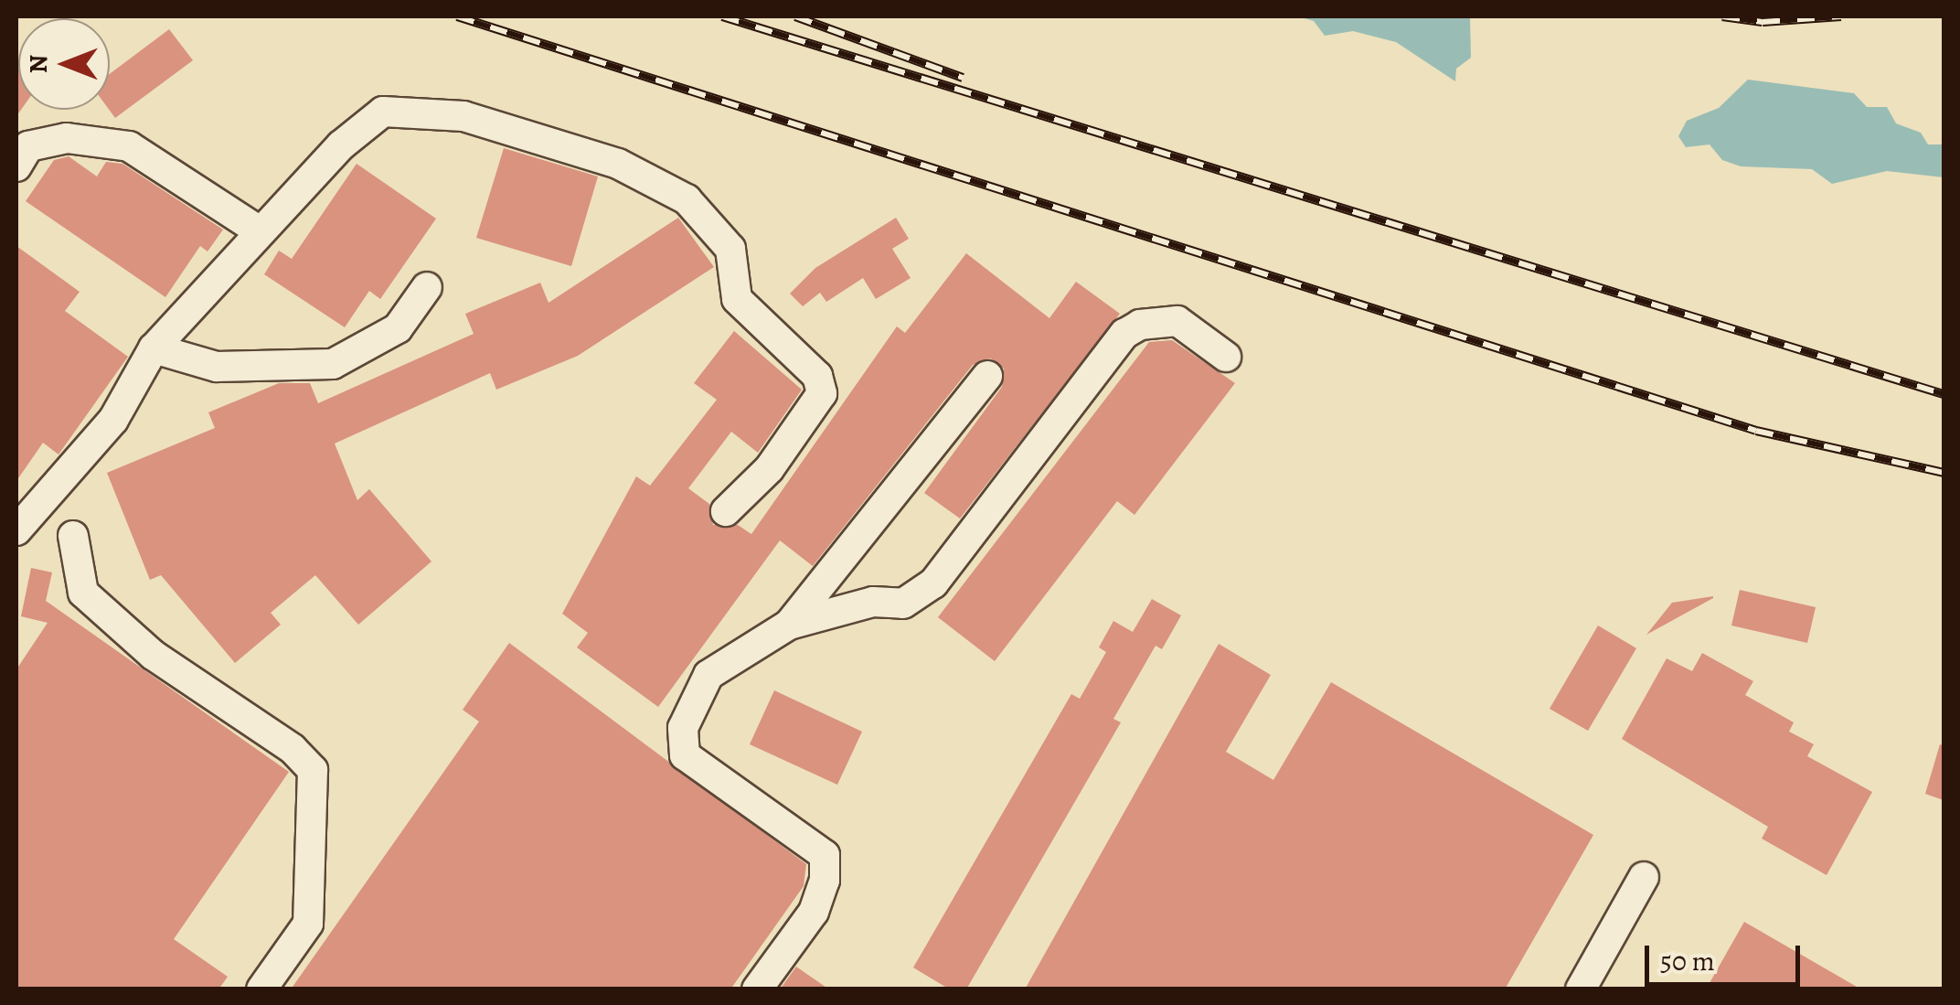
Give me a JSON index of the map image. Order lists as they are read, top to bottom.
{
  "scale_bar": "50 m",
  "north": "left"
}
